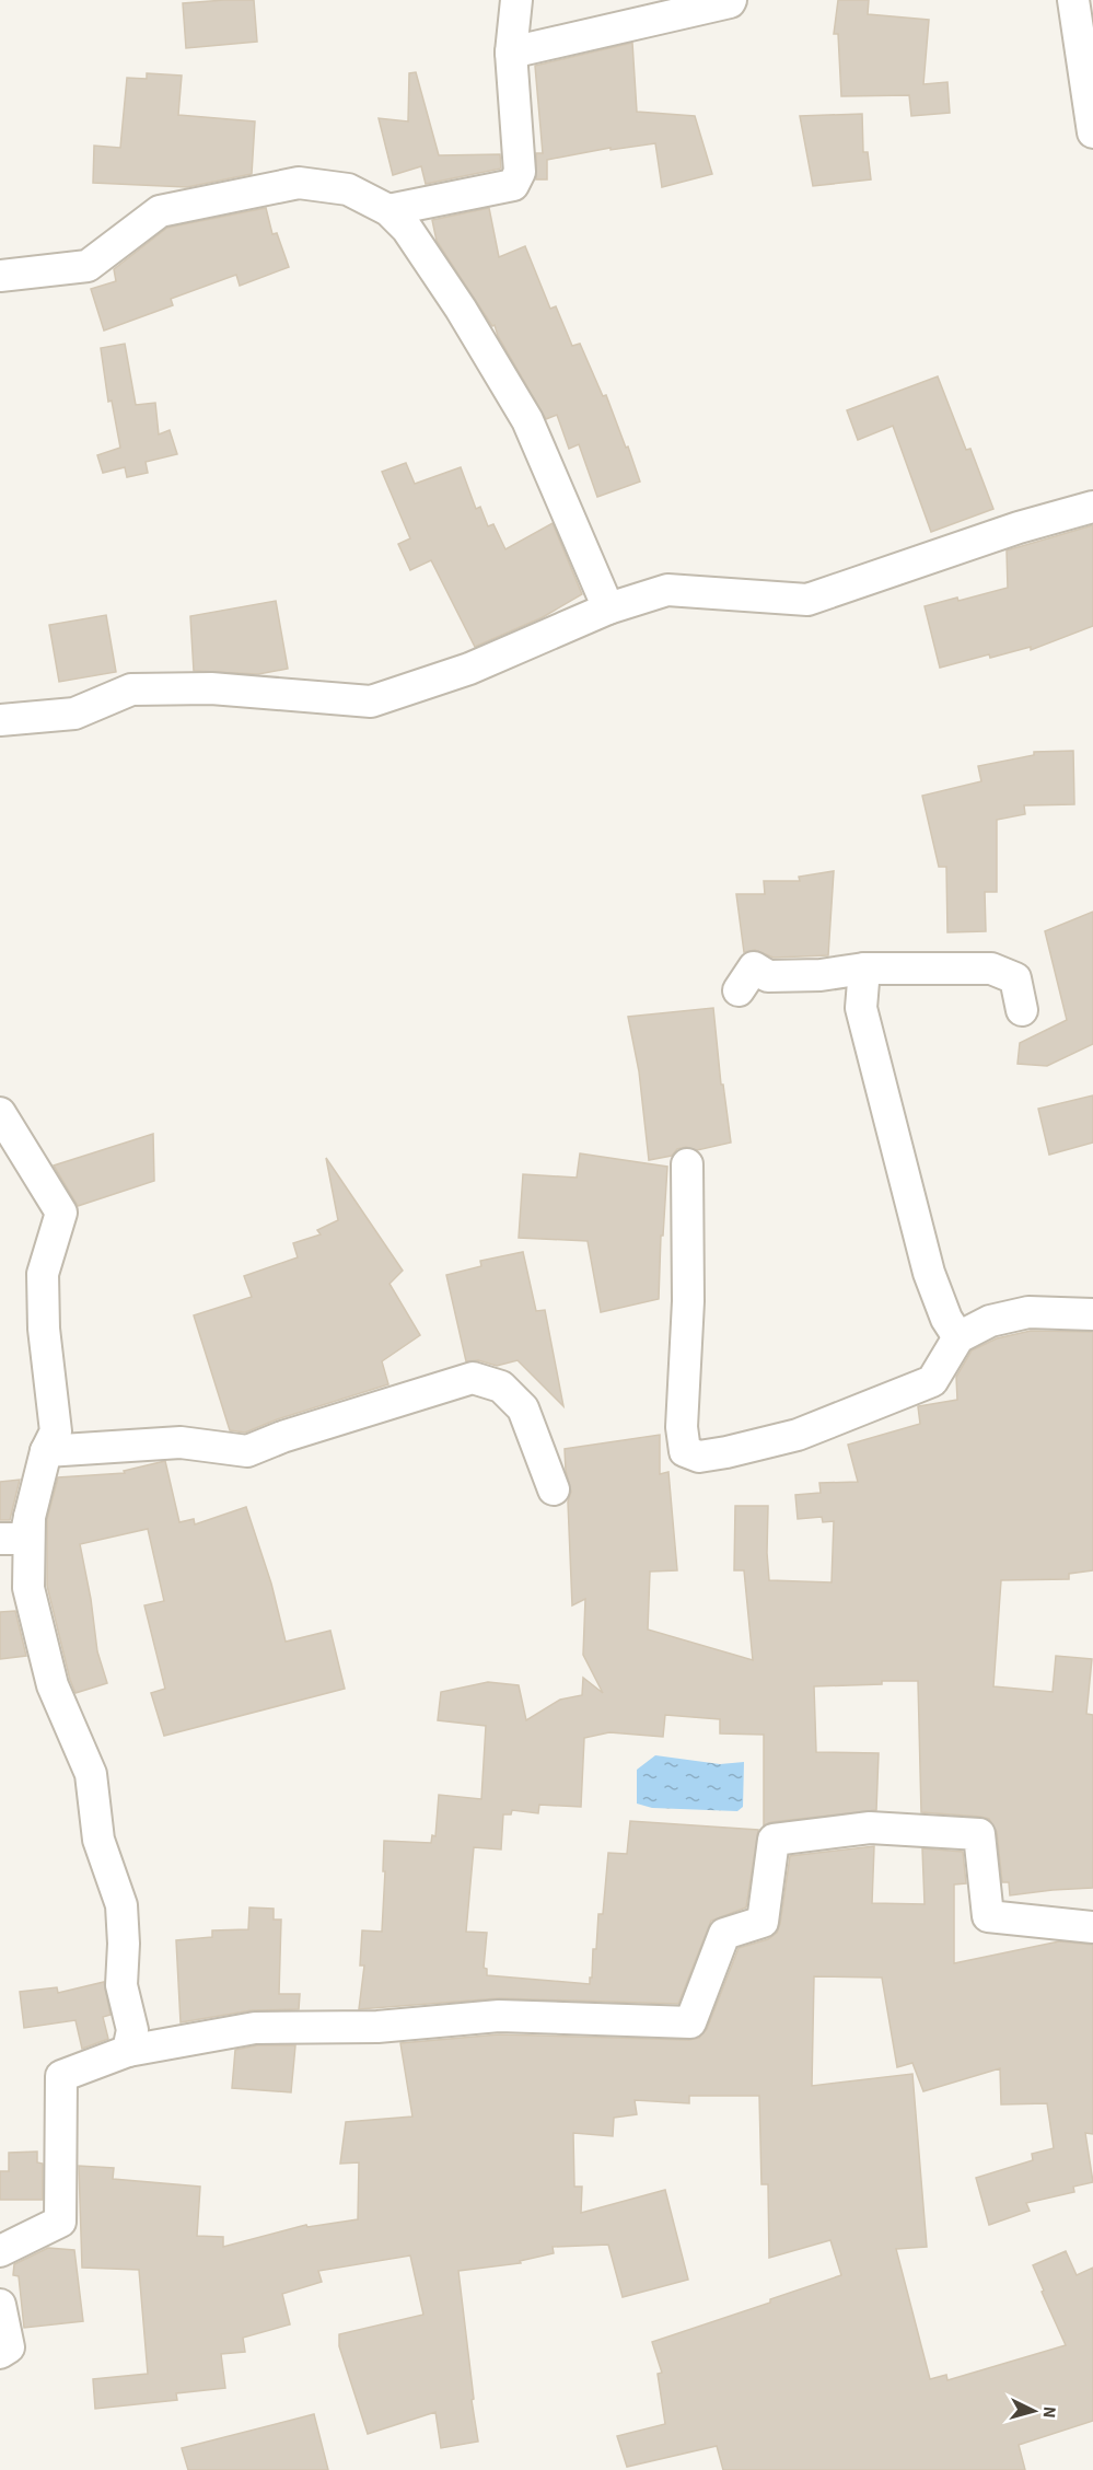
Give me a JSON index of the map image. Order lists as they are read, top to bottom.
{
  "north": "right"
}
